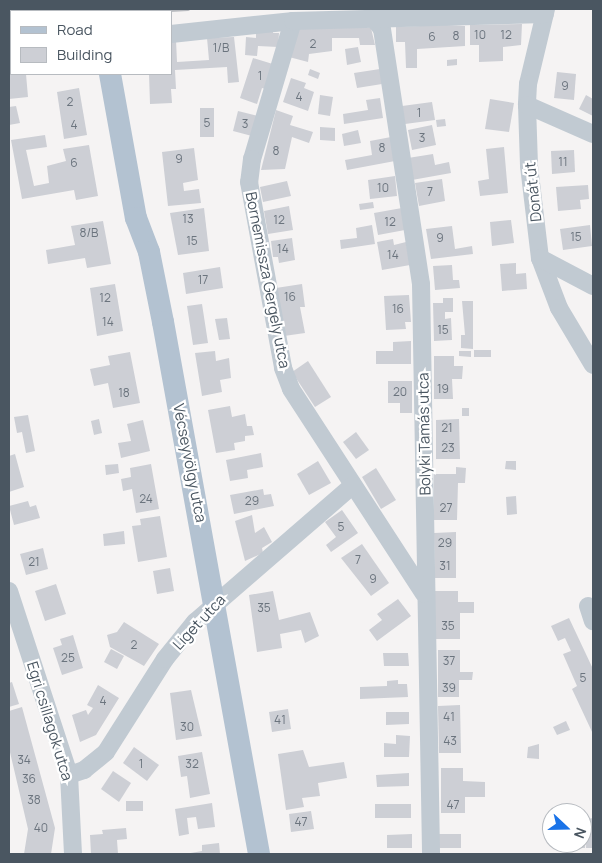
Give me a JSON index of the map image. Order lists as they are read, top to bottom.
{
  "streets": {
    "main road": ["Vécseyvölgy utca"],
    "street": [
      "Donát út",
      "Bornemissza Gergely utca",
      "Bolyki Tamás utca",
      "Liget utca",
      "Egri csillagok utca"
    ]
  },
  "crossings": [
    ["Bornemissza Gergely utca", "Bolyki Tamás utca"],
    ["Bornemissza Gergely utca", "Liget utca"],
    ["Vécseyvölgy utca", "Liget utca"],
    ["Liget utca", "Egri csillagok utca"]
  ],
  "house_numbers": [
    "10",
    "12",
    "8",
    "6",
    "2",
    "1/B",
    "1",
    "9",
    "4",
    "2",
    "1",
    "5",
    "3",
    "4",
    "3",
    "8",
    "8",
    "9",
    "11",
    "6",
    "10",
    "7",
    "13",
    "12",
    "12",
    "8/B",
    "15",
    "9",
    "15",
    "14",
    "14",
    "17",
    "16",
    "12",
    "16",
    "14",
    "15",
    "19",
    "20",
    "18",
    "21",
    "23",
    "24",
    "29",
    "27",
    "5",
    "29",
    "7",
    "21",
    "31",
    "9",
    "35",
    "35",
    "2",
    "25",
    "37",
    "5",
    "39",
    "4",
    "41",
    "41",
    "30",
    "43",
    "34",
    "1",
    "32",
    "36",
    "38",
    "47",
    "47",
    "40"
  ],
  "legend": ["Road", "Building"],
  "north": "right"
}
